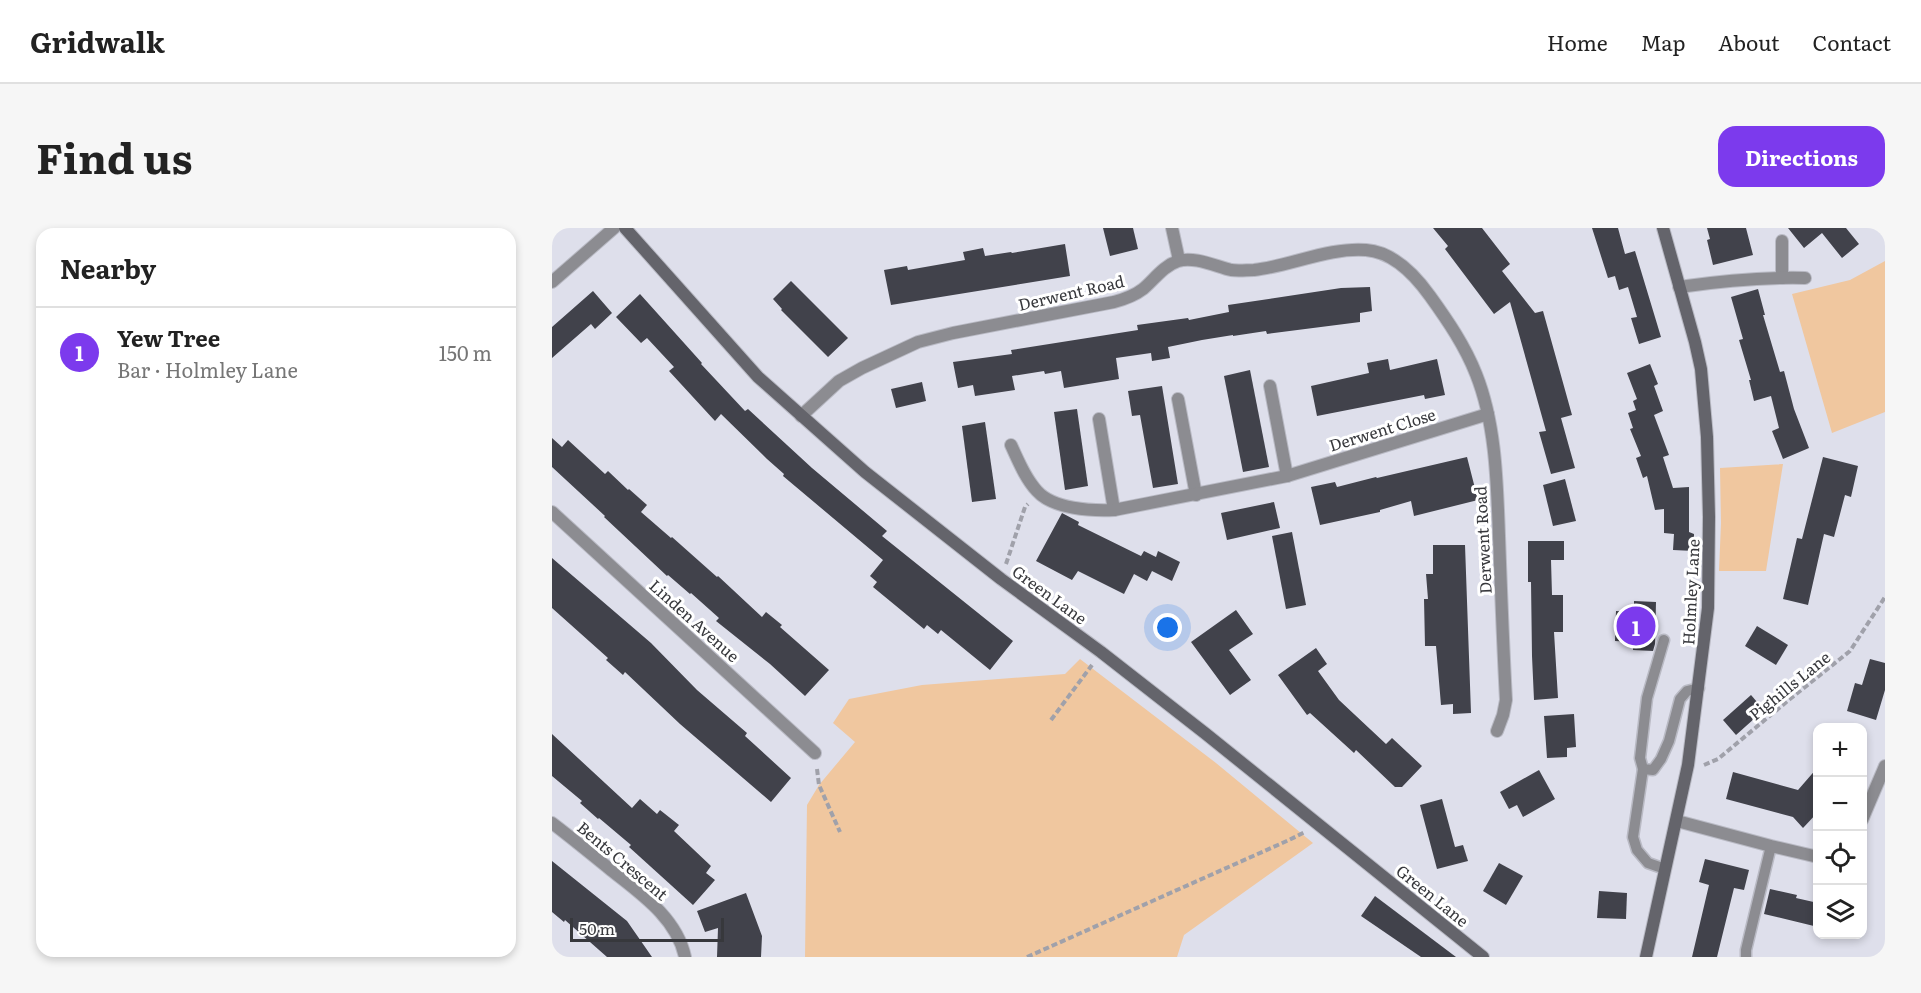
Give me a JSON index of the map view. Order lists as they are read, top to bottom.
{
  "streets": {
    "main road": ["Holmley Lane", "Green Lane"],
    "street": [
      "Derwent Road",
      "Derwent Close",
      "Linden Avenue",
      "Bents Crescent"
    ],
    "path": ["Pighills Lane"]
  },
  "crossings": [
    ["Derwent Road", "Derwent Close"],
    ["Derwent Road", "Green Lane"],
    ["Holmley Lane", "Pighills Lane"]
  ],
  "scale_bar": "50 m",
  "page": {
    "header": "Gridwalk",
    "nav": [
      "Home",
      "Map",
      "About",
      "Contact"
    ],
    "title": "Find us",
    "buttons": "Directions",
    "heading": "Nearby",
    "list": [
      {
        "mark": "1",
        "name": "Yew Tree",
        "note": "Bar · Holmley Lane",
        "value": "150 m"
      }
    ],
    "pins": "1",
    "map_buttons": ["+", "−"],
    "scale": "50 m"
  }
}
